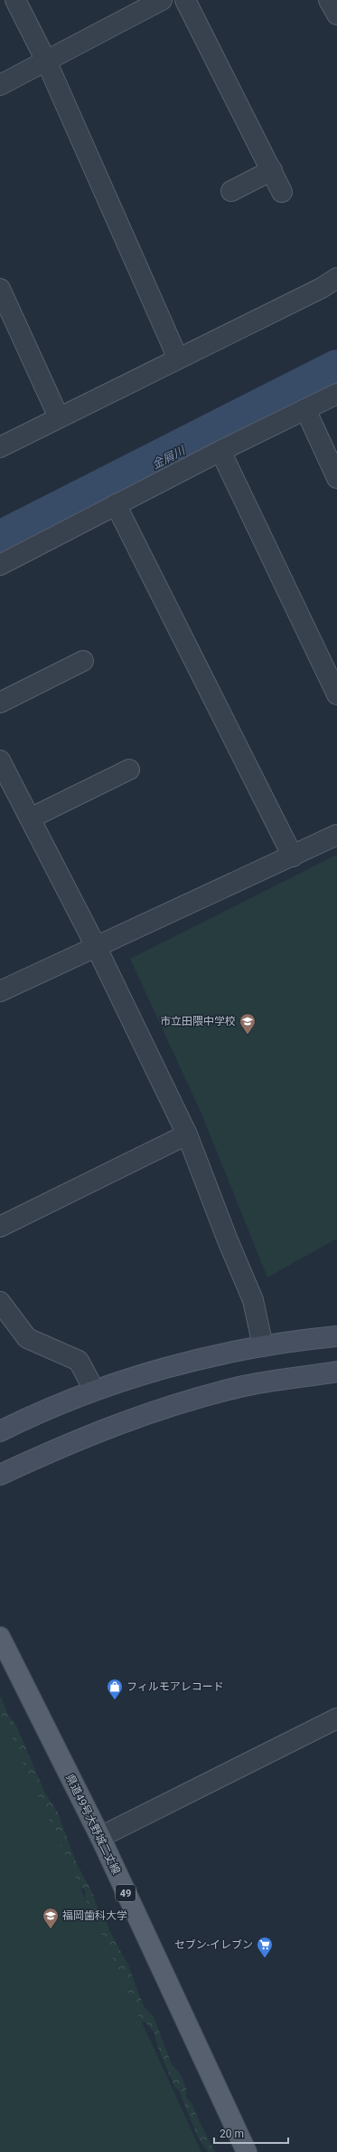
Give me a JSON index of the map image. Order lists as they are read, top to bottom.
{
  "streets": {
    "main road": ["県道49号大野城二丈線", "49"]
  },
  "water": ["金屑川"],
  "places": {
    "school or university": ["市立田隈中学校", "福岡歯科大学"],
    "shop": ["フィルモアレコード"],
    "supermarket": ["セブン-イレブン"]
  },
  "scale_bar": "20 m"
}
